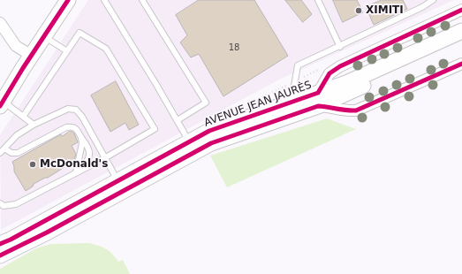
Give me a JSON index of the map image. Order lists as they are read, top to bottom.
{
  "streets": {
    "main road": ["AVENUE JEAN JAURÈS"]
  },
  "places": ["XIMITI", "McDonald's"],
  "house_numbers": ["18"]
}
